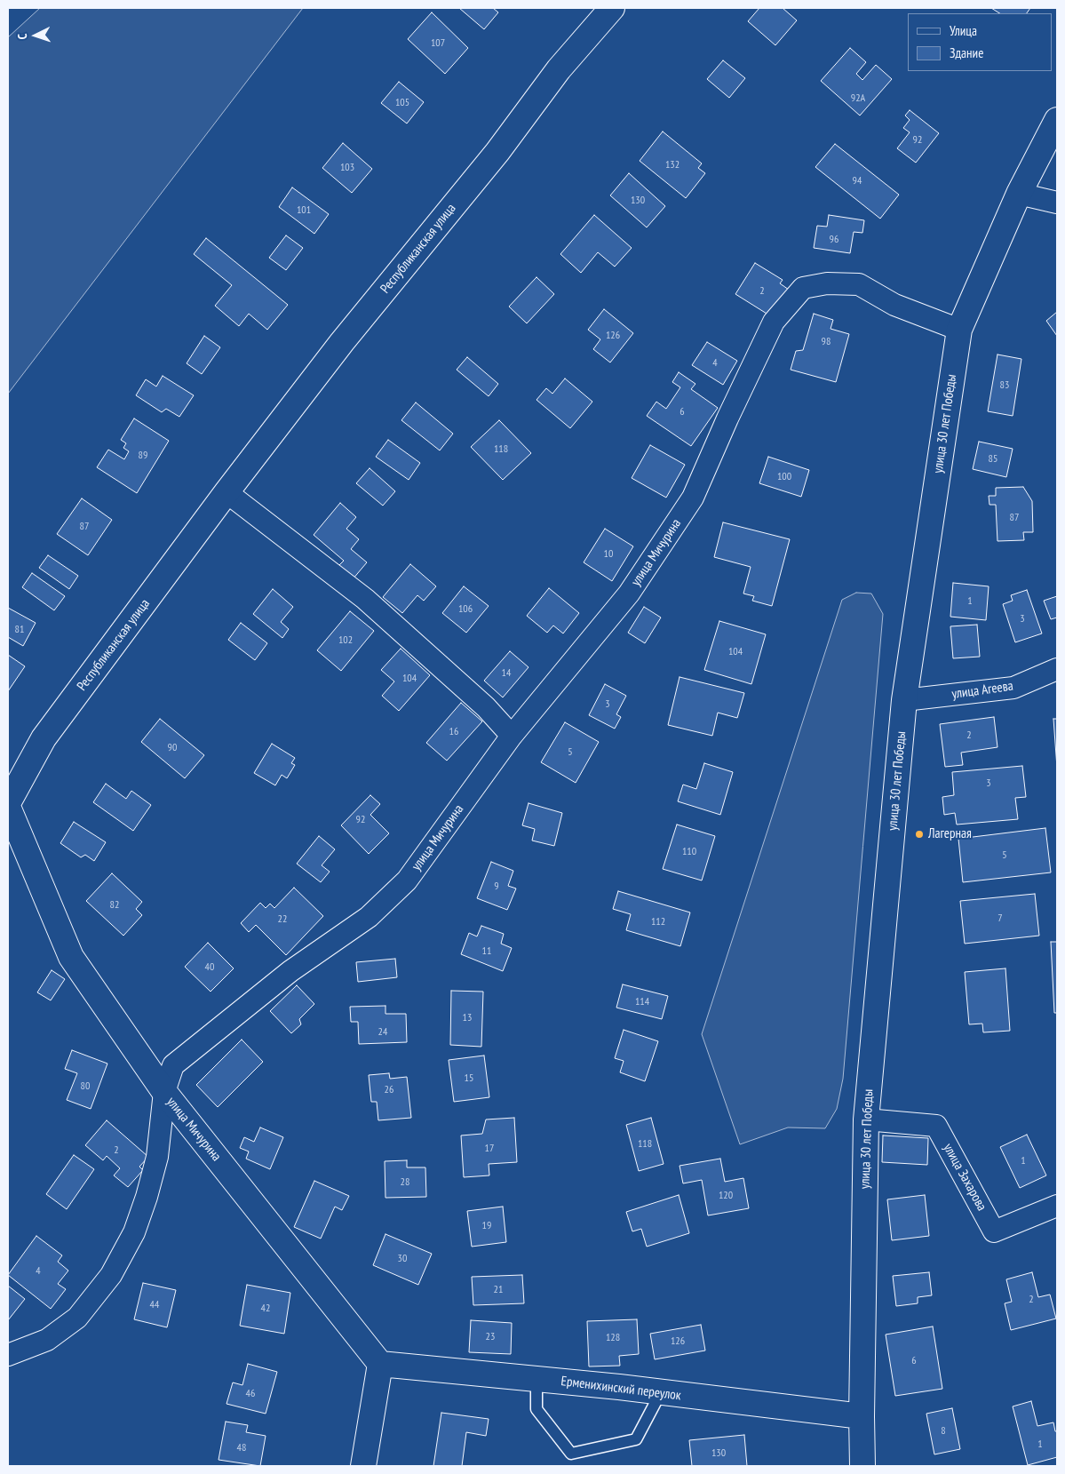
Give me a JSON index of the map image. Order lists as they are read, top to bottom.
{
  "streets": {
    "street": [
      "Республиканская улица",
      "улица 30 лет Победы",
      "улица Мичурина",
      "улица Агеева",
      "улица Захарова",
      "Ерменихинский переулок"
    ]
  },
  "crossings": [
    ["улица 30 лет Победы", "улица Мичурина"],
    ["улица 30 лет Победы", "улица Агеева"],
    ["улица 30 лет Победы", "улица Захарова"],
    ["улица 30 лет Победы", "Ерменихинский переулок"],
    ["улица Мичурина", "Ерменихинский переулок"]
  ],
  "places": ["Лагерная"],
  "house_numbers": [
    "107",
    "92А",
    "105",
    "92",
    "132",
    "103",
    "94",
    "130",
    "101",
    "96",
    "2",
    "126",
    "98",
    "4",
    "83",
    "6",
    "118",
    "89",
    "85",
    "100",
    "87",
    "87",
    "10",
    "1",
    "106",
    "3",
    "81",
    "102",
    "104",
    "14",
    "104",
    "3",
    "16",
    "2",
    "90",
    "5",
    "3",
    "92",
    "110",
    "5",
    "9",
    "82",
    "7",
    "22",
    "112",
    "11",
    "40",
    "114",
    "13",
    "24",
    "15",
    "80",
    "26",
    "118",
    "17",
    "2",
    "1",
    "28",
    "120",
    "19",
    "30",
    "4",
    "21",
    "2",
    "44",
    "42",
    "23",
    "128",
    "126",
    "6",
    "46",
    "8",
    "1",
    "48",
    "130"
  ],
  "legend": ["Улица", "Здание"],
  "north": "left"
}
